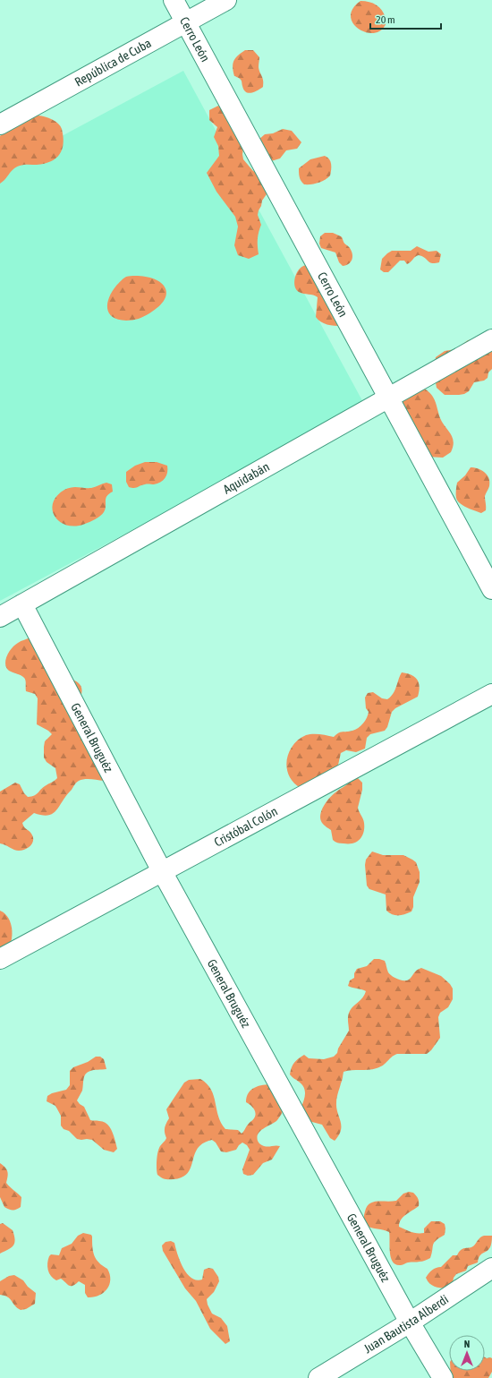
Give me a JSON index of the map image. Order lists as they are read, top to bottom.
{
  "streets": {
    "street": [
      "Cerro León",
      "República de Cuba",
      "Aquidabán",
      "General Bruguéz",
      "Cristóbal Colón",
      "Juan Bautista Alberdi"
    ]
  },
  "crossings": [
    ["Cerro León", "República de Cuba"],
    ["Cerro León", "Aquidabán"],
    ["Aquidabán", "General Bruguéz"],
    ["General Bruguéz", "Cristóbal Colón"],
    ["General Bruguéz", "Juan Bautista Alberdi"]
  ],
  "scale_bar": "20 m",
  "north": "top"
}
